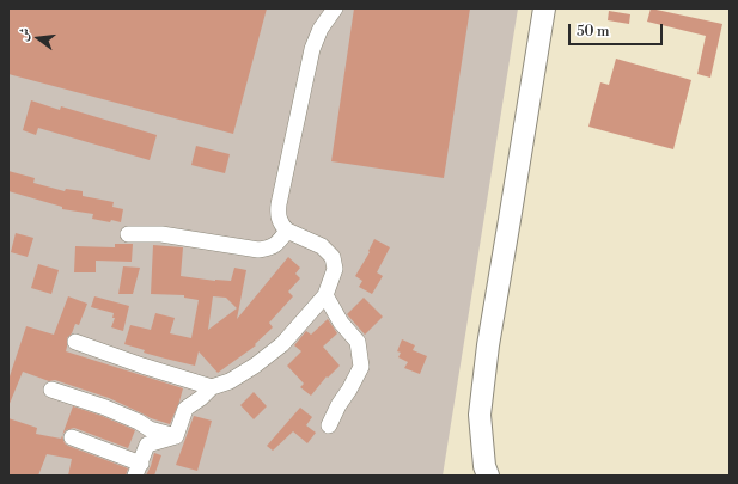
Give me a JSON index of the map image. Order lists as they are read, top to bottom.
{
  "scale_bar": "50 m",
  "north": "left"
}
